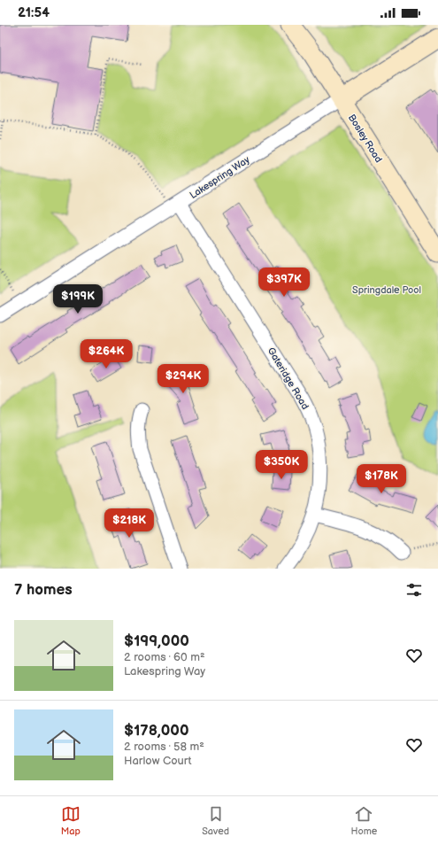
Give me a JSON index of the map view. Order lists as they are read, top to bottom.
{
  "streets": {
    "street": ["Bosley Road", "Lakespring Way", "Gateridge Road"]
  },
  "crossings": [
    ["Bosley Road", "Lakespring Way"],
    ["Lakespring Way", "Gateridge Road"]
  ],
  "parks": ["Springdale Pool"],
  "page": {
    "status": "21:54",
    "price": [
      "$397K",
      "$199K",
      "$264K",
      "$294K",
      "$350K",
      "$178K",
      "$218K"
    ],
    "heading": "7 homes",
    "list": [
      {
        "name": "$199,000",
        "note": "2 rooms · 60 m² · Lakespring Way"
      },
      {
        "name": "$178,000",
        "note": "2 rooms · 58 m² · Harlow Court"
      }
    ],
    "tabs": ["Map", "Saved", "Home"]
  }
}
